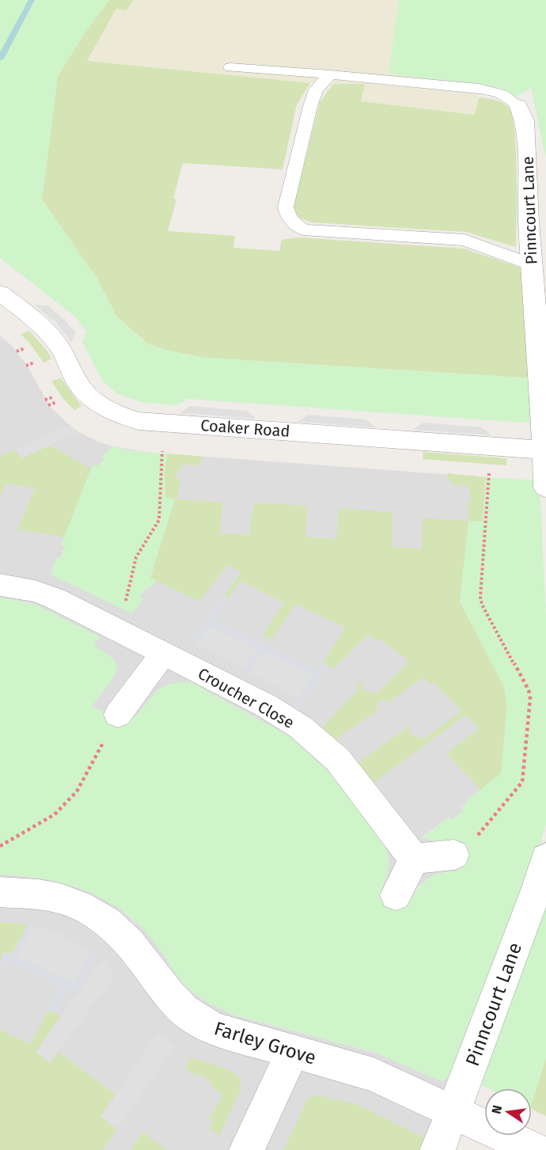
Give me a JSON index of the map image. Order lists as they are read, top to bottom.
{
  "streets": {
    "street": [
      "Pinncourt Lane",
      "Coaker Road",
      "Croucher Close",
      "Farley Grove"
    ]
  },
  "crossings": [
    ["Pinncourt Lane", "Coaker Road"],
    ["Pinncourt Lane", "Farley Grove"]
  ],
  "north": "left"
}
